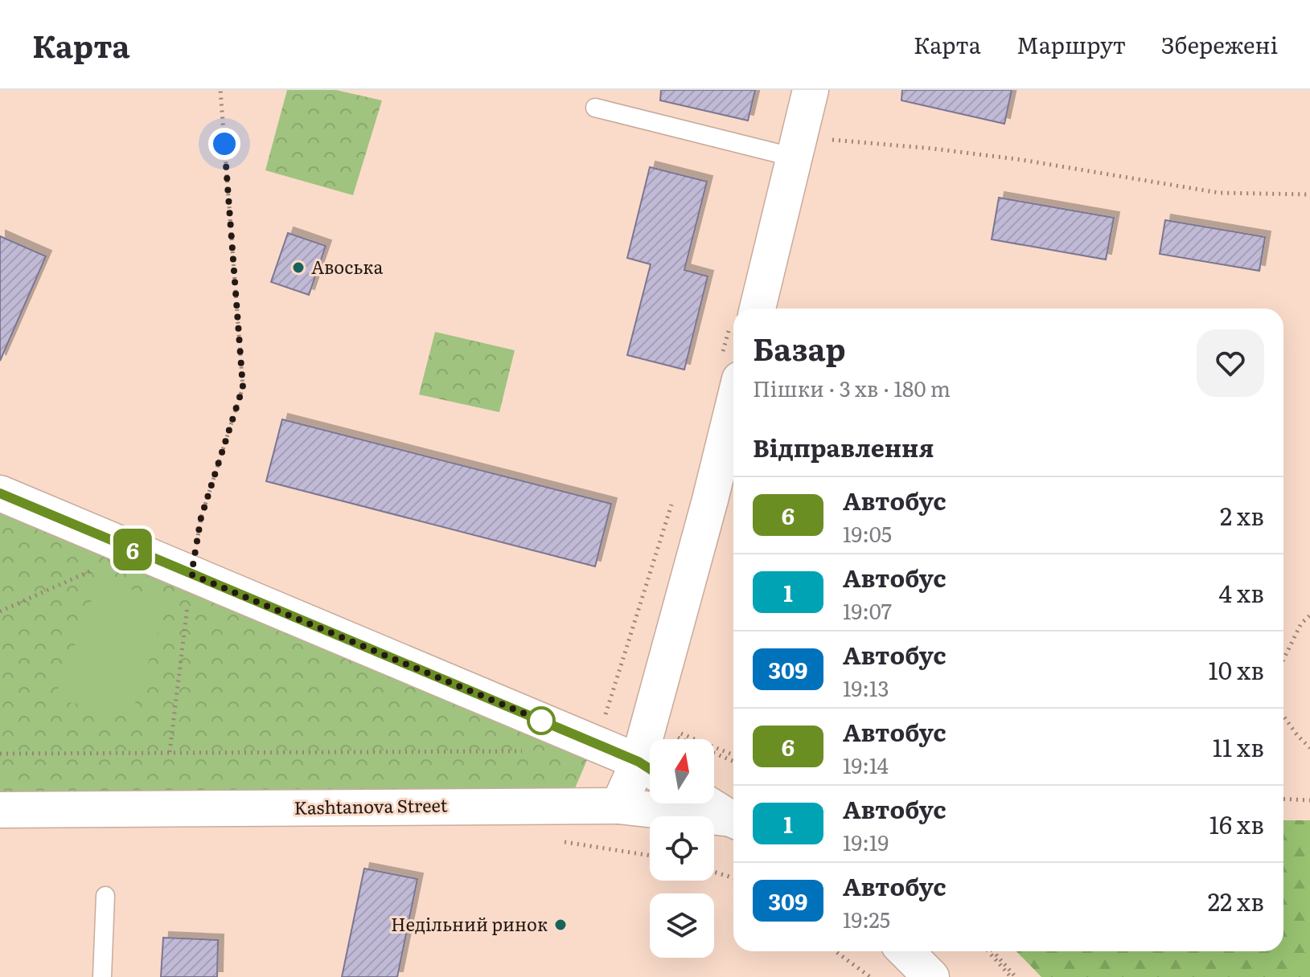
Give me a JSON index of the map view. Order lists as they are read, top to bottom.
{
  "streets": {
    "street": ["Kashtanova Street"]
  },
  "places": ["Авоська", "Недільний ринок"],
  "lines": ["bus line 6"],
  "north": "top",
  "page": {
    "header": "Карта",
    "nav": ["Карта", "Маршрут", "Збережені"],
    "on_map": "6",
    "heading": [
      ["Базар", "Пішки · 3 хв · 180 m"],
      "Відправлення"
    ],
    "list": [
      {
        "mark": "6",
        "name": "Автобус",
        "note": "19:05",
        "value": "2 хв"
      },
      {
        "mark": "1",
        "name": "Автобус",
        "note": "19:07",
        "value": "4 хв"
      },
      {
        "mark": "309",
        "name": "Автобус",
        "note": "19:13",
        "value": "10 хв"
      },
      {
        "mark": "6",
        "name": "Автобус",
        "note": "19:14",
        "value": "11 хв"
      },
      {
        "mark": "1",
        "name": "Автобус",
        "note": "19:19",
        "value": "16 хв"
      },
      {
        "mark": "309",
        "name": "Автобус",
        "note": "19:25",
        "value": "22 хв"
      }
    ]
  }
}
